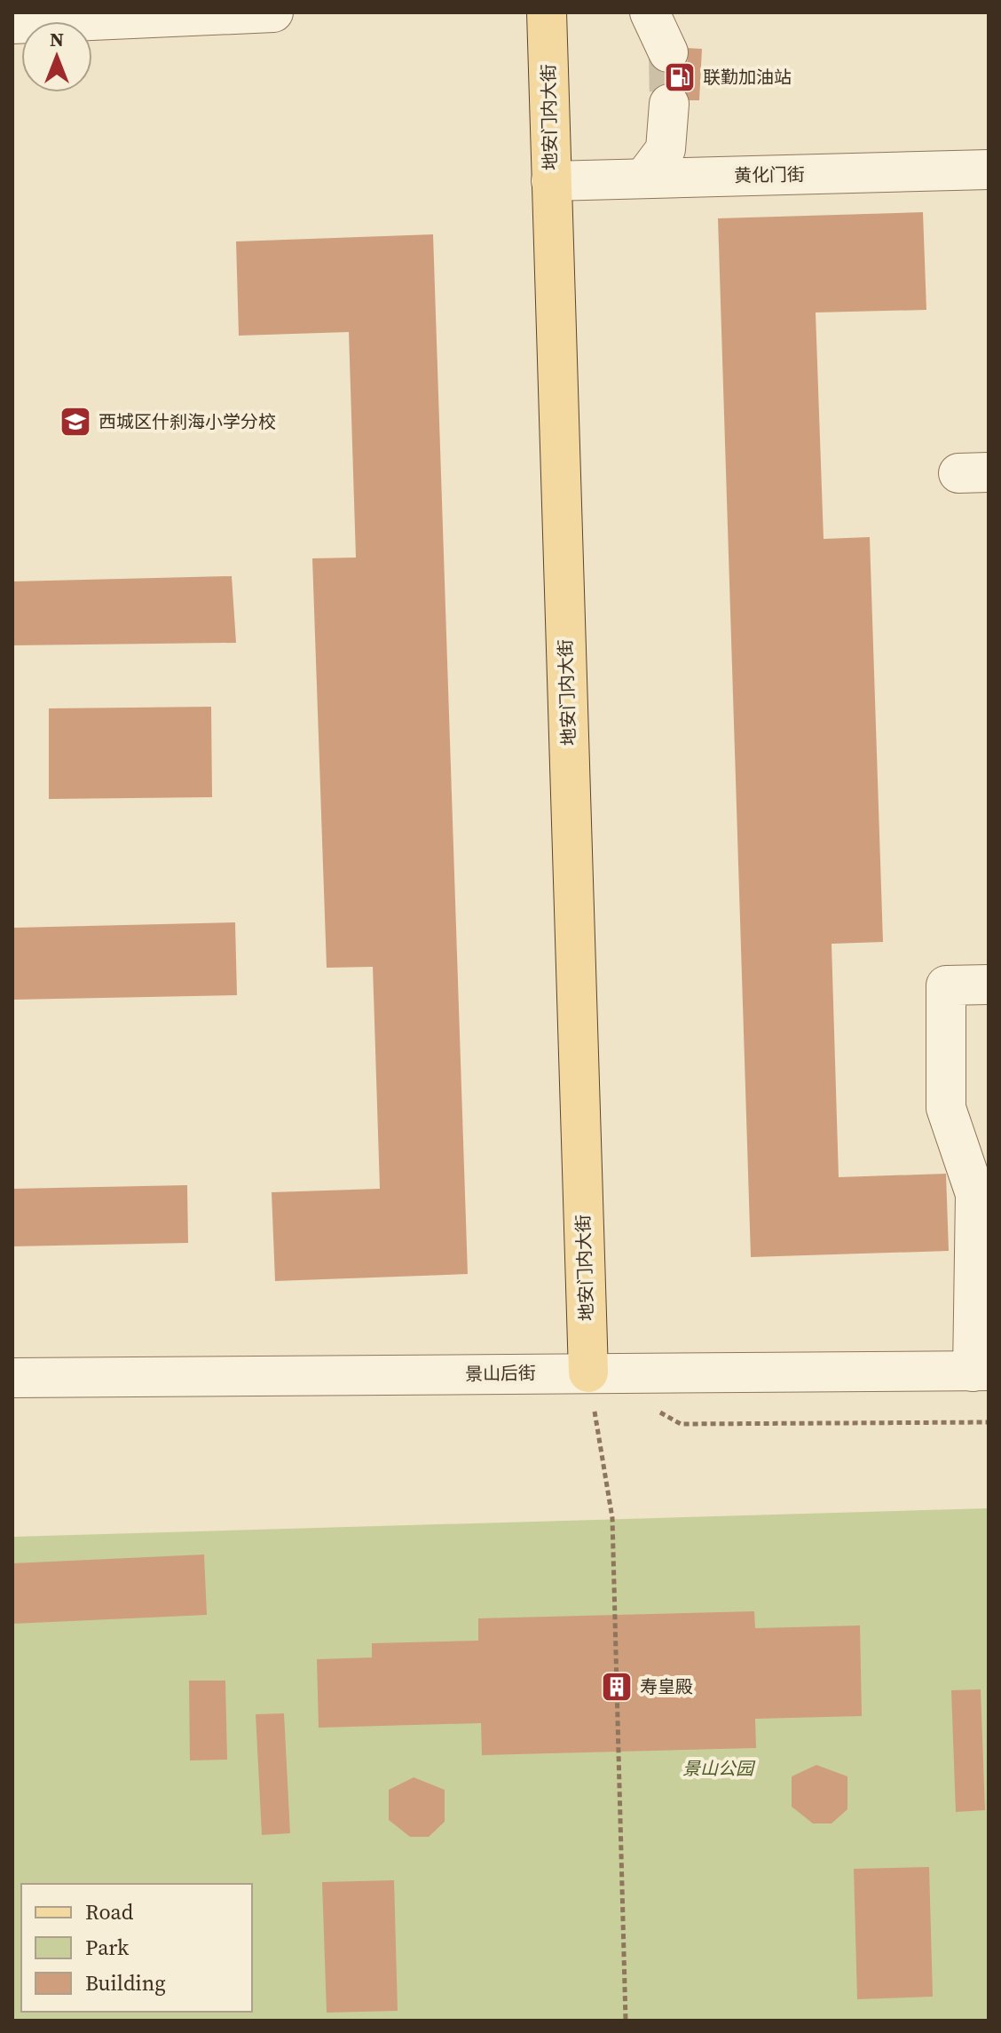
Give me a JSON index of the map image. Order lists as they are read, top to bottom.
{
  "streets": {
    "main road": ["地安门内大街"],
    "street": ["黄化门街", "景山后街"]
  },
  "crossings": [
    ["地安门内大街", "黄化门街"],
    ["地安门内大街", "景山后街"]
  ],
  "parks": ["景山公园"],
  "places": {
    "fuel station": ["联勤加油站"],
    "school or university": ["西城区什刹海小学分校"],
    "building": ["寿皇殿"]
  },
  "legend": ["Road", "Park", "Building"],
  "north": "top"
}
